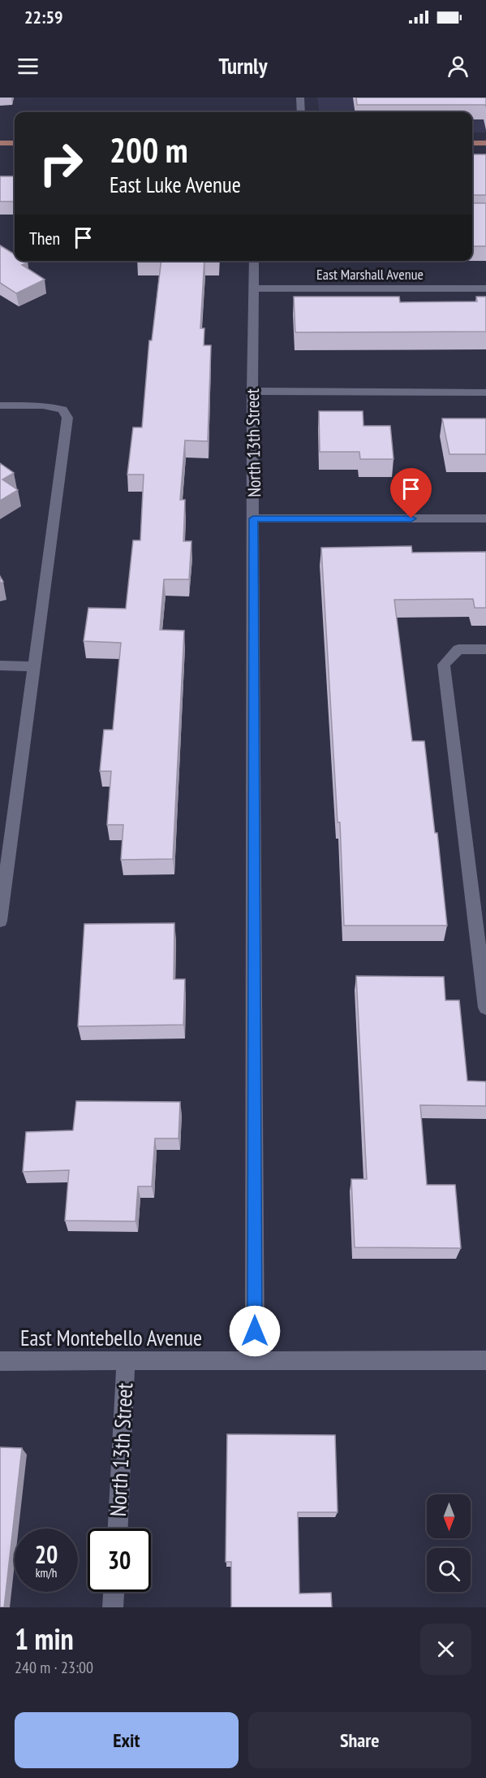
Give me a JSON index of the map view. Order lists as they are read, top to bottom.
{
  "streets": {
    "street": ["East Marshall Avenue", "North 13th Street", "East Montebello Avenue"]
  },
  "crossings": [
    ["East Marshall Avenue", "North 13th Street"],
    ["North 13th Street", "East Montebello Avenue"]
  ],
  "north": "bottom",
  "page": {
    "status": "22:59",
    "header": "Turnly",
    "turn": ["200 m", "East Luke Avenue"],
    "then": "Then",
    "speed": "20 km/h",
    "limit": "30",
    "heading": ["1 min", "240 m · 23:00"],
    "buttons": ["Exit", "Share"]
  }
}
